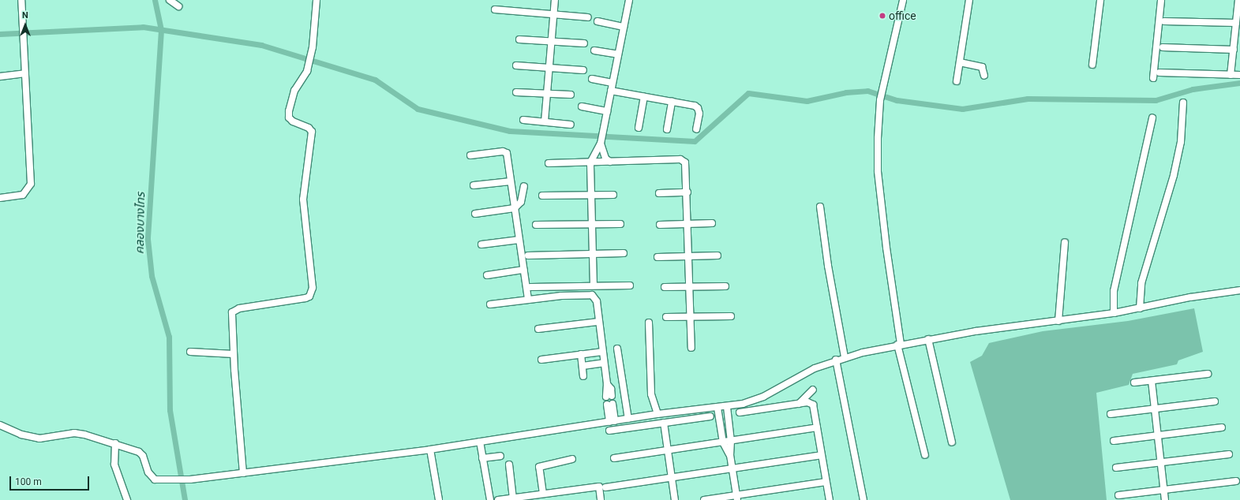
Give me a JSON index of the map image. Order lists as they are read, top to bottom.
{
  "water": ["คลองบางไทร"],
  "places": ["office"],
  "scale_bar": "100 m",
  "north": "top"
}
